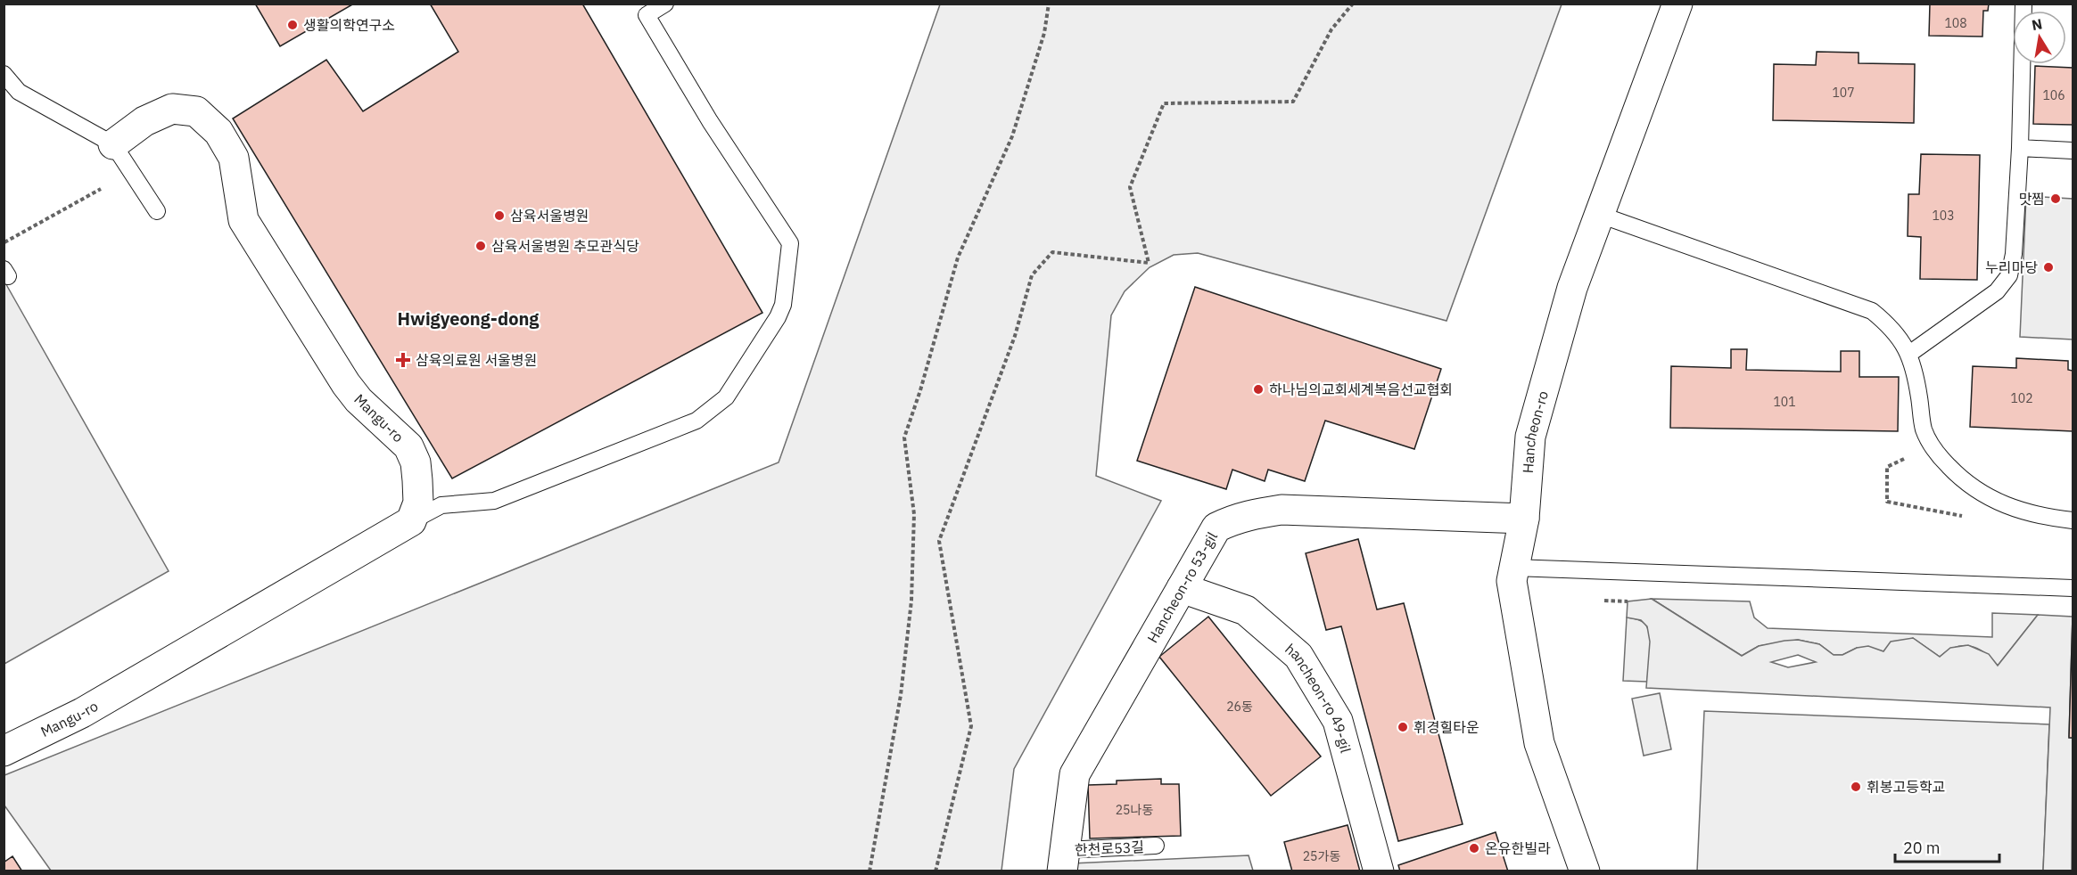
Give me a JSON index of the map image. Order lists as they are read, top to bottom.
{
  "streets": {
    "street": [
      "Mangu-ro",
      "Hancheon-ro",
      "Hancheon-ro 53-gil",
      "hancheon-ro 49-gil"
    ],
    "lane": ["한천로53길"]
  },
  "crossings": [
    ["Hancheon-ro", "Hancheon-ro 53-gil"],
    ["Hancheon-ro 53-gil", "hancheon-ro 49-gil"],
    ["Hancheon-ro 53-gil", "한천로53길"]
  ],
  "districts": ["Hwigyeong-dong"],
  "places": {
    "other": [
      "생활의학연구소",
      "맛찜",
      "삼육서울병원",
      "삼육서울병원 추모관식당",
      "누리마당",
      "하나님의교회세계복음선교협회",
      "휘경힐타운",
      "휘봉고등학교",
      "온유한빌라"
    ],
    "health": ["삼육의료원 서울병원"]
  },
  "house_numbers": [
    "108",
    "107",
    "106",
    "103",
    "102",
    "101",
    "26동",
    "25나동",
    "25가동"
  ],
  "scale_bar": "20 m",
  "north": "top"
}
